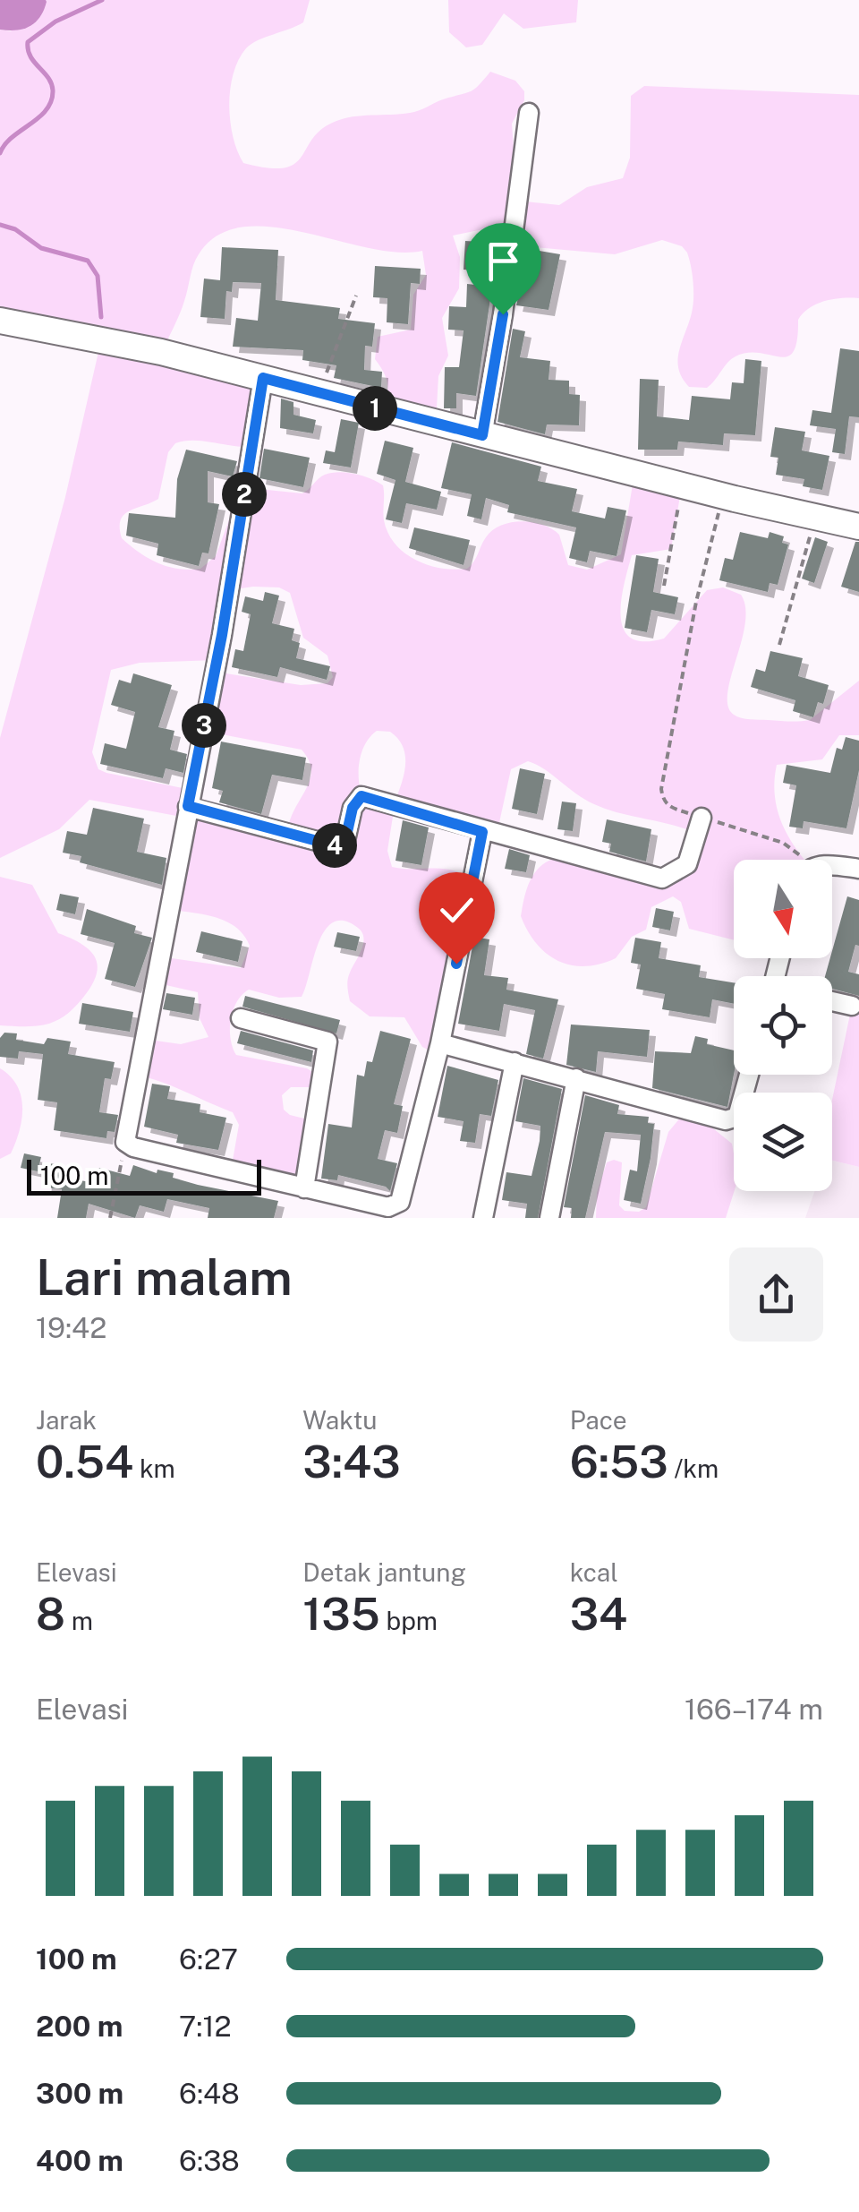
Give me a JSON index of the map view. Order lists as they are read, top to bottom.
{
  "scale_bar": "100 m",
  "north": "bottom",
  "page": {
    "pins": [
      "1",
      "2",
      "3",
      "4"
    ],
    "scale": "100 m",
    "heading": ["Lari malam", "19:42"],
    "stats": [
      ["Jarak", "0.54 km"],
      ["Waktu", "3:43"],
      ["Pace", "6:53 /km"],
      ["Elevasi", "8 m"],
      ["Detak jantung", "135 bpm"],
      ["kcal", "34"]
    ],
    "chart": ["Elevasi", "166–174 m"],
    "list": [
      {
        "name": "100 m",
        "note": "6:27"
      },
      {
        "name": "200 m",
        "note": "7:12"
      },
      {
        "name": "300 m",
        "note": "6:48"
      },
      {
        "name": "400 m",
        "note": "6:38"
      }
    ]
  }
}
